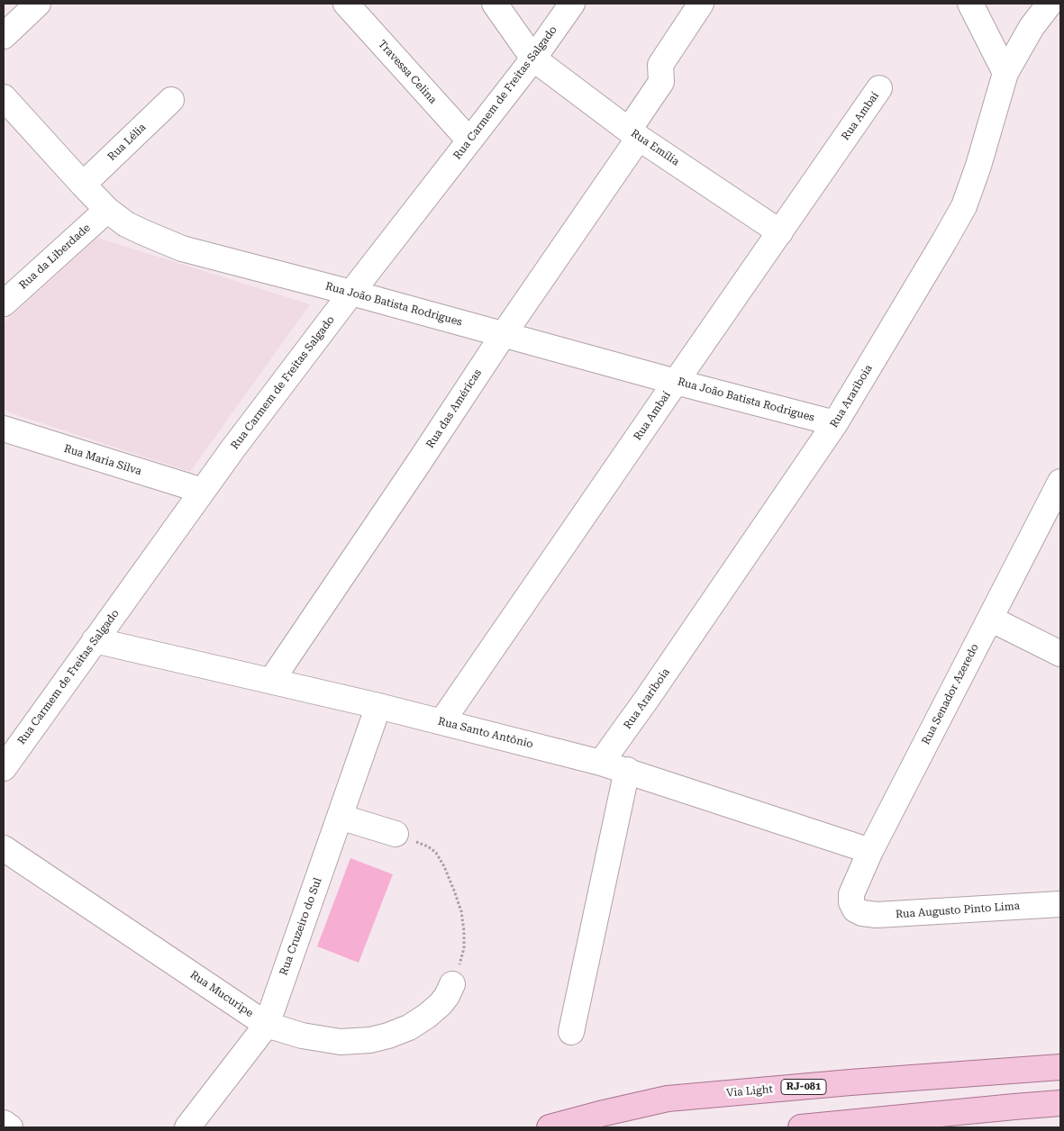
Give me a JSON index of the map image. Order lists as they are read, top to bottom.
{
  "streets": {
    "main road": ["RJ-081", "Via Light"],
    "street": [
      "Travessa Celina",
      "Rua Carmem de Freitas Salgado",
      "Rua Ambaí",
      "Rua Lélia",
      "Rua Emília",
      "Rua da Liberdade",
      "Rua João Batista Rodrigues",
      "Rua Arariboia",
      "Rua das Américas",
      "Rua Maria Silva",
      "Rua Senador Azeredo",
      "Rua Santo Antônio",
      "Rua Augusto Pinto Lima",
      "Rua Cruzeiro do Sul",
      "Rua Mucuripe"
    ]
  },
  "crossings": [
    ["Travessa Celina", "Rua Carmem de Freitas Salgado"],
    ["Rua Carmem de Freitas Salgado", "Rua Emília"],
    ["Rua Carmem de Freitas Salgado", "Rua João Batista Rodrigues"],
    ["Rua Carmem de Freitas Salgado", "Rua Maria Silva"],
    ["Rua Carmem de Freitas Salgado", "Rua Santo Antônio"],
    ["Rua Ambaí", "Rua Emília"],
    ["Rua Ambaí", "Rua João Batista Rodrigues"],
    ["Rua Ambaí", "Rua Santo Antônio"],
    ["Rua Lélia", "Rua João Batista Rodrigues"],
    ["Rua Emília", "Rua das Américas"],
    ["Rua da Liberdade", "Rua João Batista Rodrigues"],
    ["Rua João Batista Rodrigues", "Rua Arariboia"],
    ["Rua João Batista Rodrigues", "Rua das Américas"],
    ["Rua Arariboia", "Rua Santo Antônio"],
    ["Rua das Américas", "Rua Santo Antônio"],
    ["Rua Senador Azeredo", "Rua Santo Antônio"],
    ["Rua Senador Azeredo", "Rua Augusto Pinto Lima"],
    ["Rua Santo Antônio", "Rua Cruzeiro do Sul"],
    ["Rua Cruzeiro do Sul", "Rua Mucuripe"]
  ]
}
